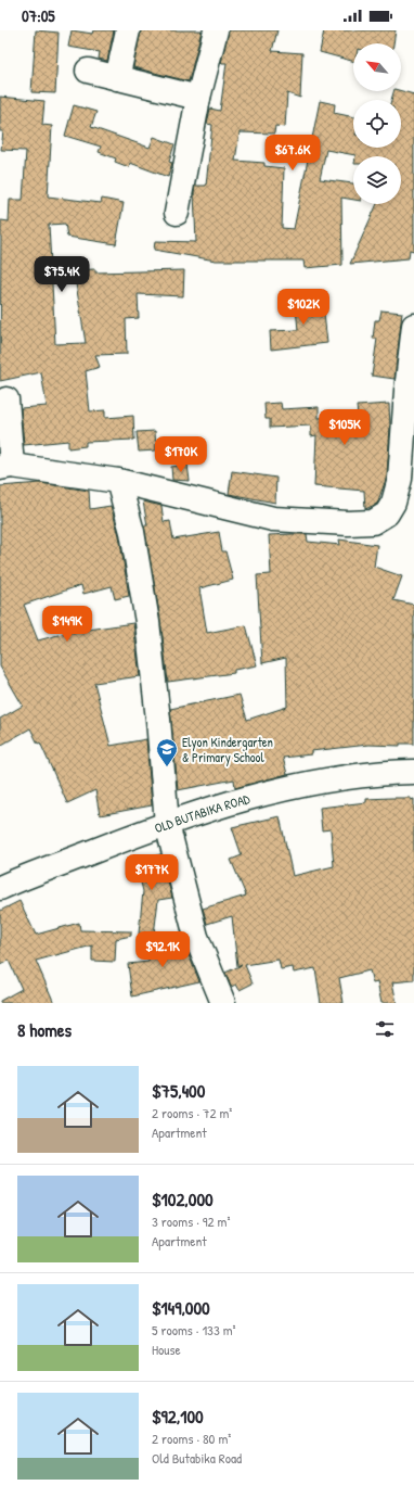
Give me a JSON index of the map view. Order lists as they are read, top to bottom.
{
  "streets": {
    "street": ["OLD BUTABIKA ROAD"]
  },
  "places": {
    "school or university": ["Elyon Kindergarten & Primary School"]
  },
  "north": "top left",
  "page": {
    "status": "07:05",
    "price": [
      "$67.6K",
      "$75.4K",
      "$102K",
      "$105K",
      "$170K",
      "$149K",
      "$177K",
      "$92.1K"
    ],
    "heading": "8 homes",
    "list": [
      {
        "name": "$75,400",
        "note": "2 rooms · 72 m² · Apartment"
      },
      {
        "name": "$102,000",
        "note": "3 rooms · 92 m² · Apartment"
      },
      {
        "name": "$149,000",
        "note": "5 rooms · 133 m² · House"
      },
      {
        "name": "$92,100",
        "note": "2 rooms · 80 m² · Old Butabika Road"
      }
    ]
  }
}
